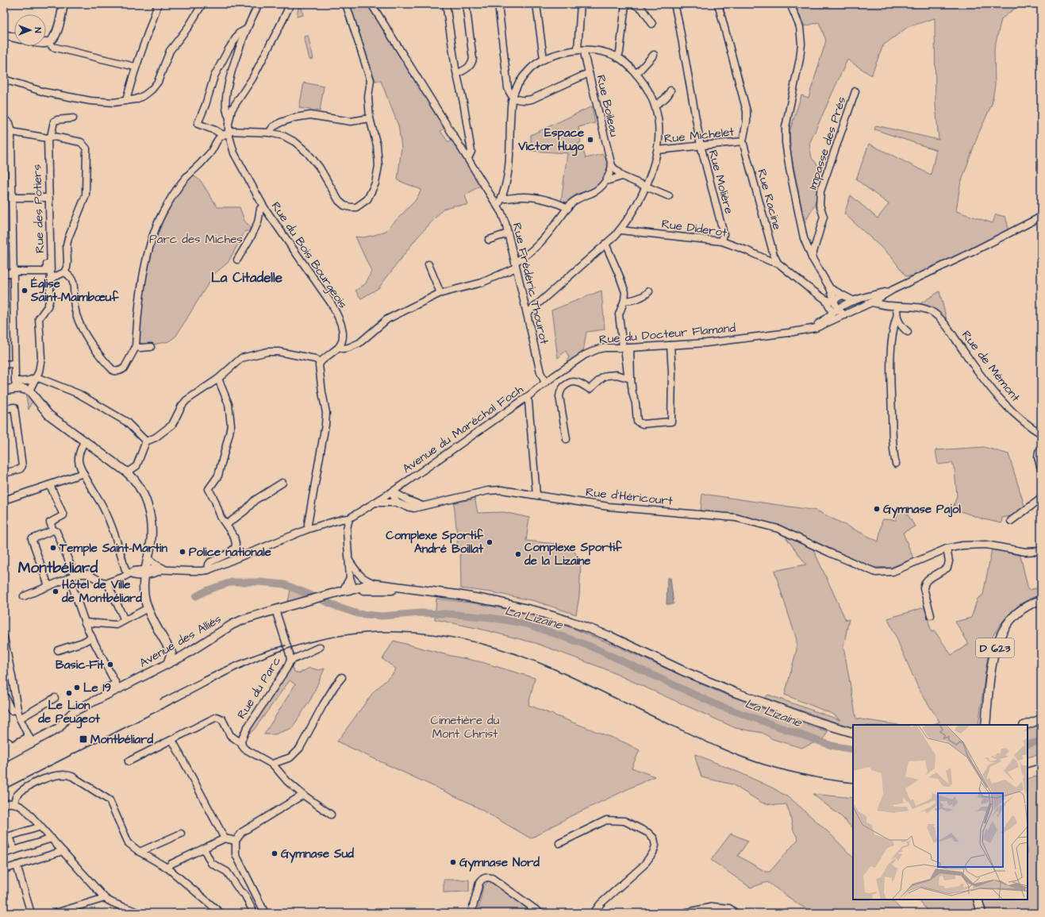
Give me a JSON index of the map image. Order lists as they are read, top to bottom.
{
  "streets": {
    "main road": ["Avenue des Alliés", "D 623"],
    "street": [
      "Rue Boileau",
      "Rue Michelet",
      "Impasse des Prés",
      "Rue Molière",
      "Rue Racine",
      "Rue des Potiers",
      "Rue Diderot",
      "Rue du Bois Bourgeois",
      "Rue Frédéric Thourot",
      "Rue du Docteur Flamand",
      "Rue de Mémont",
      "Avenue du Maréchal Foch",
      "Rue d'Héricourt",
      "Rue du Parc"
    ]
  },
  "crossings": [
    ["Rue Michelet", "Rue Molière"],
    ["Rue Michelet", "Rue Racine"],
    ["Rue Molière", "Rue Diderot"],
    ["Rue Racine", "Rue Diderot"],
    ["Rue Frédéric Thourot", "Rue du Docteur Flamand"],
    ["Rue Frédéric Thourot", "Avenue du Maréchal Foch"],
    ["Rue du Docteur Flamand", "Avenue du Maréchal Foch"],
    ["Avenue du Maréchal Foch", "Rue d'Héricourt"],
    ["Avenue des Alliés", "Rue du Parc"]
  ],
  "districts": ["La Citadelle", "Montbéliard"],
  "water": ["La Lizaine"],
  "parks": ["Parc des Miches", "Cimetière du Mont Christ"],
  "places": {
    "other": [
      "Espace Victor Hugo",
      "Église Saint-Maimbœuf",
      "Gymnase Pajol",
      "Complexe Sportif André Boillat",
      "Temple Saint-Martin",
      "Police nationale",
      "Complexe Sportif de la Lizaine",
      "Hôtel de Ville de Montbéliard",
      "Basic-Fit",
      "Le 19",
      "Le Lion de Peugeot",
      "Gymnase Sud",
      "Gymnase Nord"
    ],
    "transit": ["Montbéliard"]
  },
  "north": "right"
}
